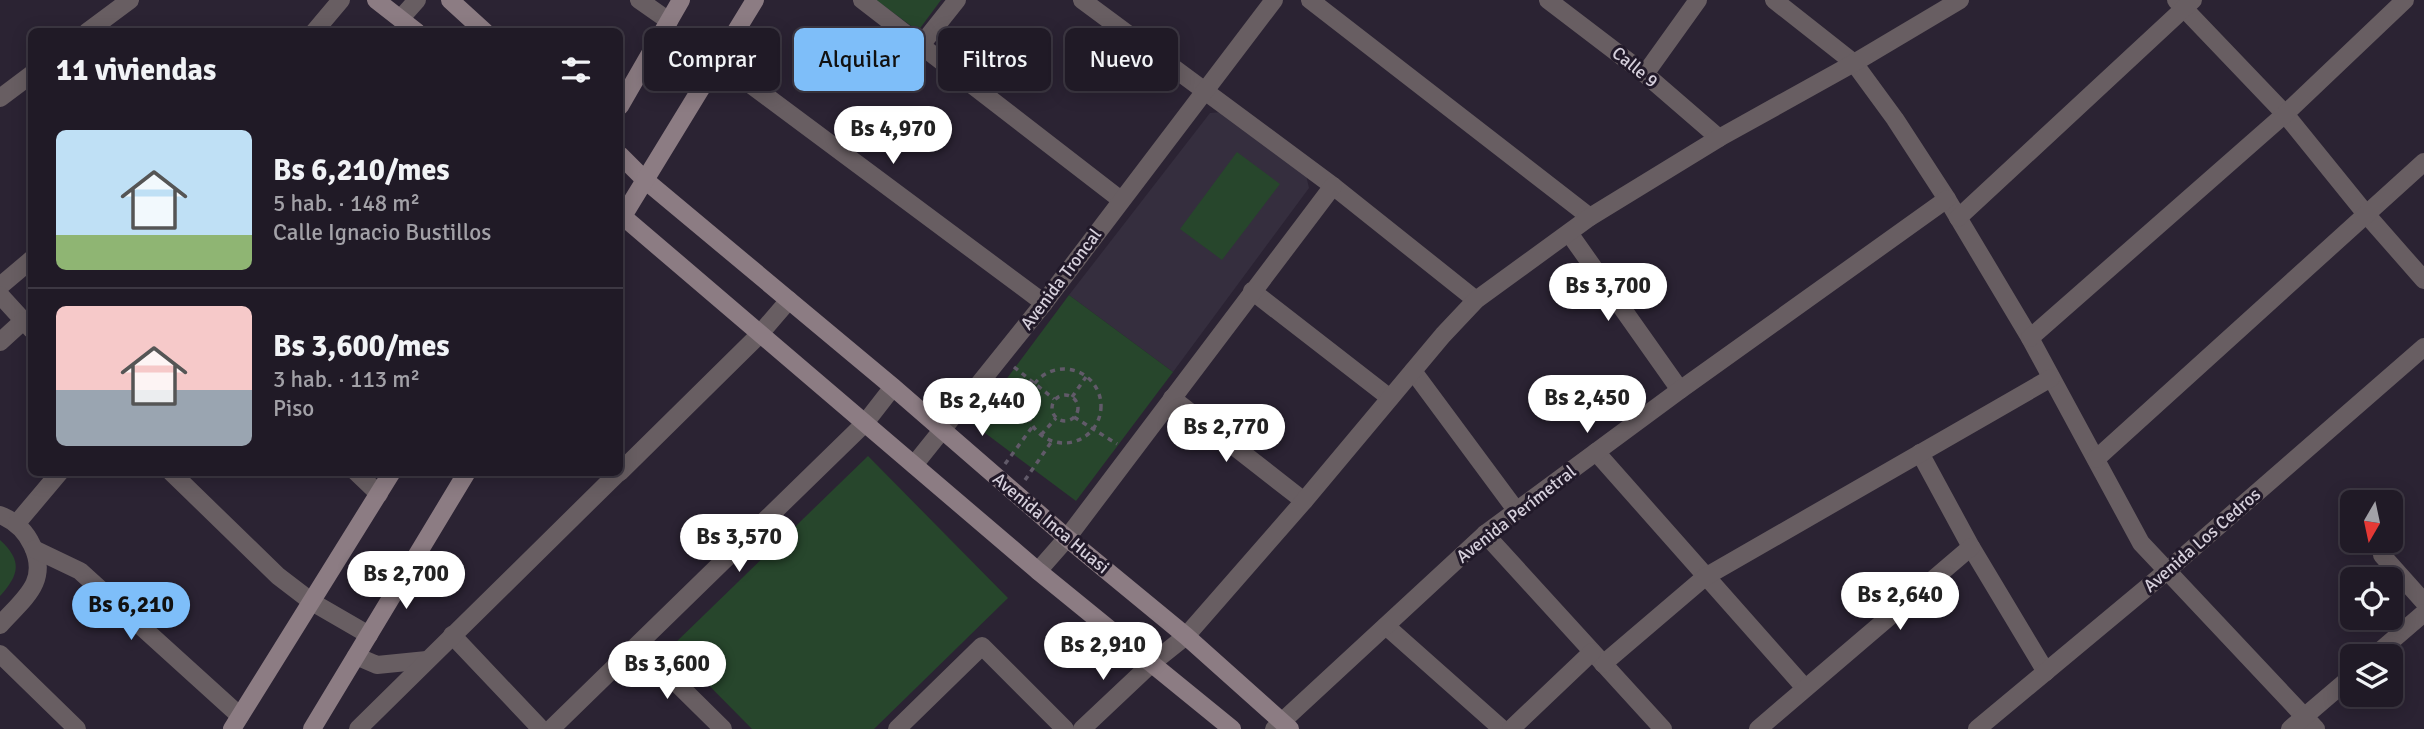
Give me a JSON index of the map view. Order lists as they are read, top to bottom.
{
  "streets": {
    "street": [
      "Calle 9",
      "Avenida Troncal",
      "Avenida Perímetral",
      "Avenida Inca Huasi",
      "Avenida Los Cedros"
    ]
  },
  "crossings": [
    ["Avenida Troncal", "Avenida Inca Huasi"],
    ["Avenida Perímetral", "Avenida Inca Huasi"]
  ],
  "north": "bottom",
  "page": {
    "chip": [
      "Comprar",
      "Alquilar",
      "Filtros",
      "Nuevo"
    ],
    "heading": "11 viviendas",
    "price": [
      "Bs 4,970",
      "Bs 3,700",
      "Bs 2,450",
      "Bs 2,440",
      "Bs 2,770",
      "Bs 3,570",
      "Bs 2,700",
      "Bs 2,640",
      "Bs 6,210",
      "Bs 2,910",
      "Bs 3,600"
    ],
    "list": [
      {
        "name": "Bs 6,210/mes",
        "note": "5 hab. · 148 m² · Calle Ignacio Bustillos"
      },
      {
        "name": "Bs 3,600/mes",
        "note": "3 hab. · 113 m² · Piso"
      }
    ]
  }
}
